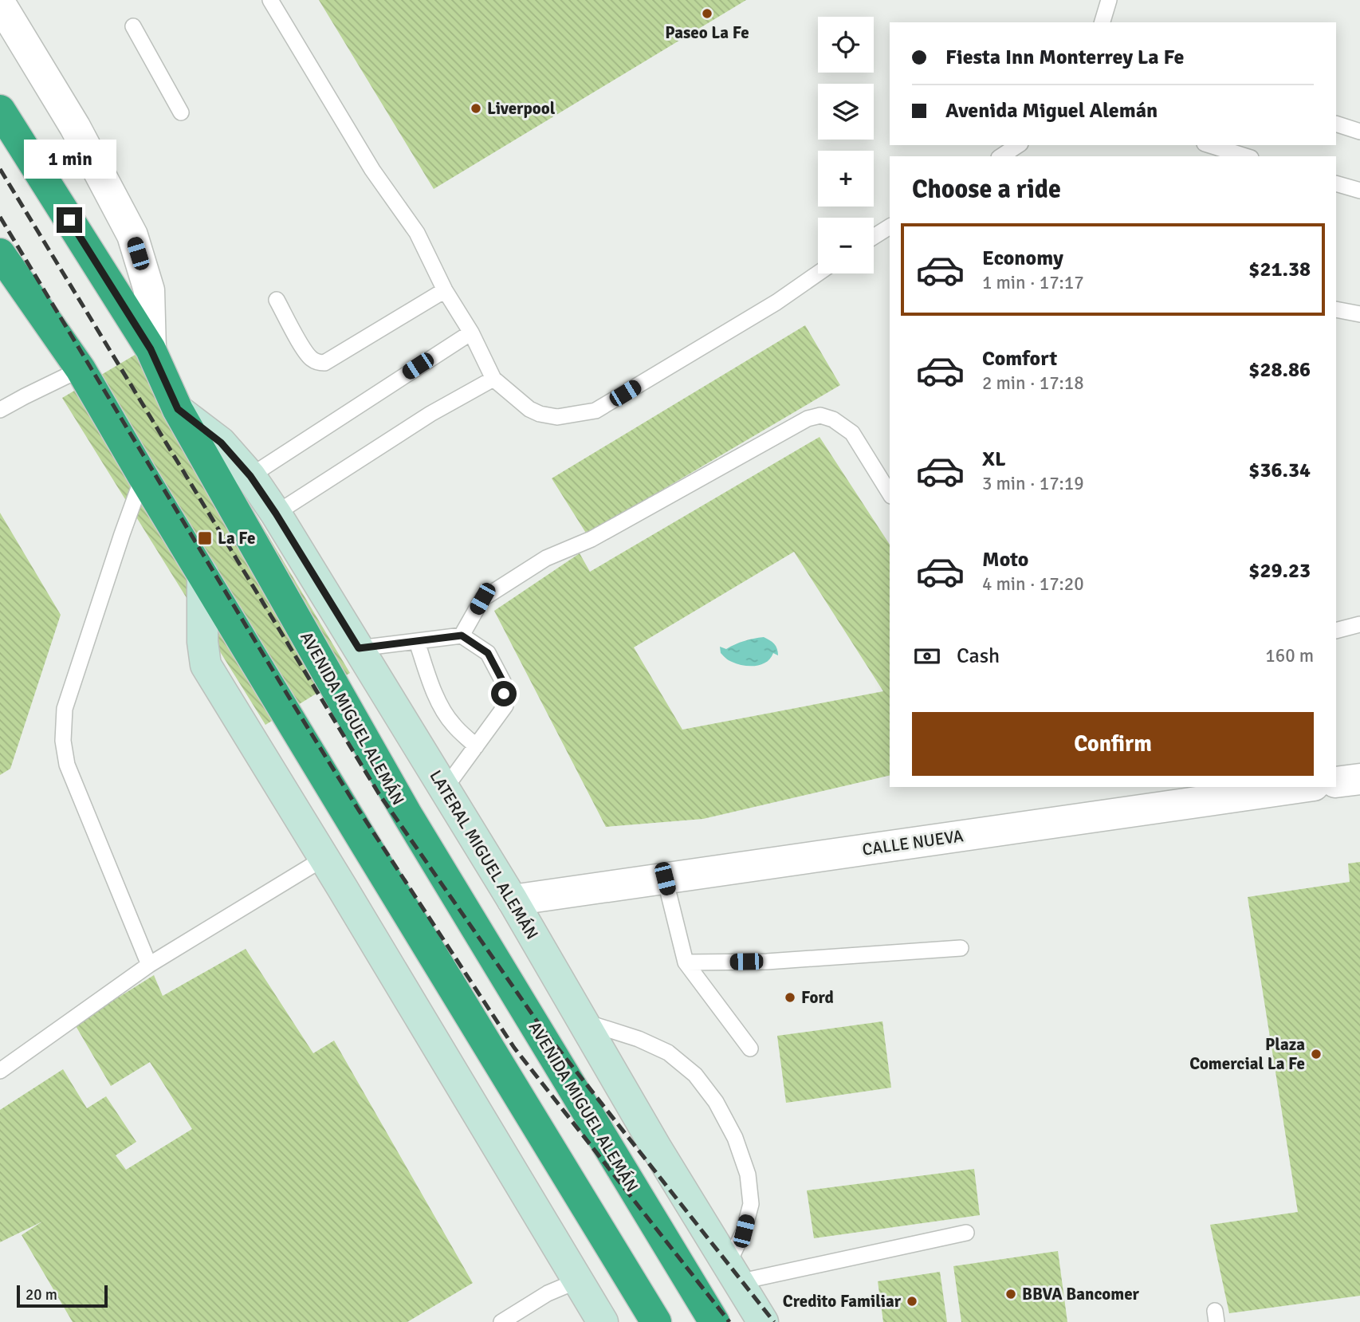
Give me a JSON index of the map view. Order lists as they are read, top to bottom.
{
  "streets": {
    "highway": ["AVENIDA MIGUEL ALEMÁN"],
    "street": ["CALLE NUEVA", "LATERAL MIGUEL ALEMÁN"]
  },
  "crossings": [
    ["AVENIDA MIGUEL ALEMÁN", "LATERAL MIGUEL ALEMÁN"],
    ["CALLE NUEVA", "LATERAL MIGUEL ALEMÁN"]
  ],
  "places": {
    "other": [
      "Paseo La Fe",
      "Liverpool",
      "Ford",
      "Plaza Comercial La Fe",
      "BBVA Bancomer",
      "Credito Familiar"
    ],
    "transit": ["La Fe"]
  },
  "scale_bar": "20 m",
  "page": {
    "map_buttons": ["+", "−"],
    "banner": ["Fiesta Inn Monterrey La Fe", "Avenida Miguel Alemán"],
    "bubble": "1 min",
    "heading": "Choose a ride",
    "list": [
      {
        "name": "Economy",
        "note": "1 min · 17:17",
        "value": "$21.38"
      },
      {
        "name": "Comfort",
        "note": "2 min · 17:18",
        "value": "$28.86"
      },
      {
        "name": "XL",
        "note": "3 min · 17:19",
        "value": "$36.34"
      },
      {
        "name": "Moto",
        "note": "4 min · 17:20",
        "value": "$29.23"
      }
    ],
    "pay": ["Cash", "160 m"],
    "buttons": "Confirm",
    "scale": "20 m"
  }
}
